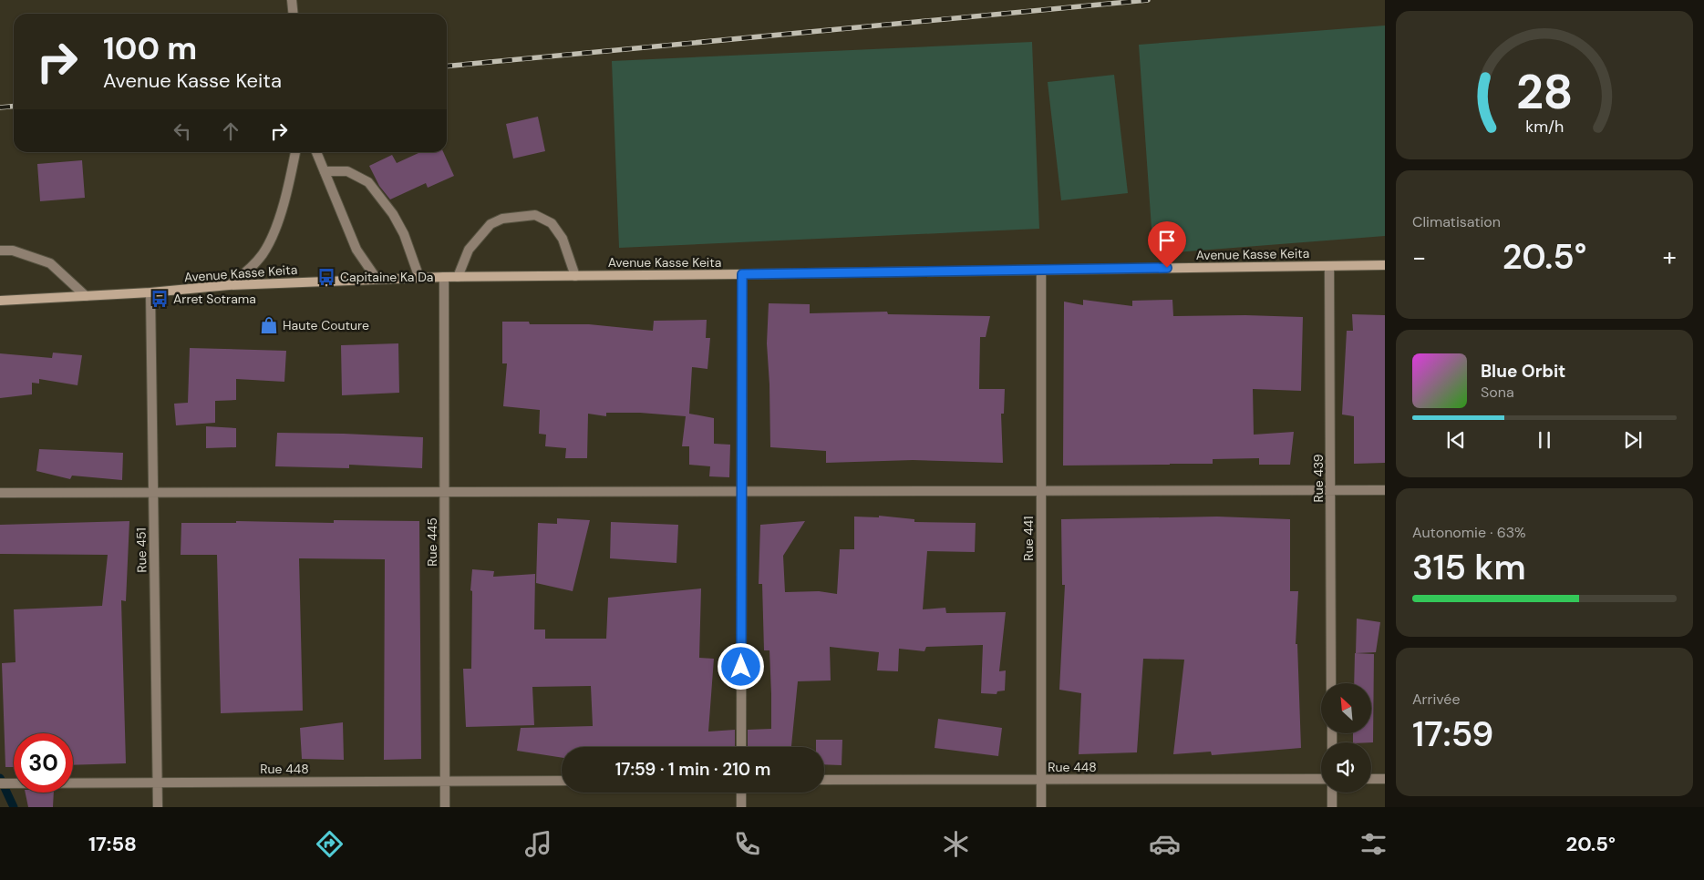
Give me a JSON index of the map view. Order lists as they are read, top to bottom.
{
  "streets": {
    "main road": ["Avenue Kasse Keita"],
    "street": [
      "Rue 439",
      "Rue 441",
      "Rue 445",
      "Rue 451",
      "Rue 448"
    ]
  },
  "crossings": [
    ["Avenue Kasse Keita", "Rue 439"],
    ["Avenue Kasse Keita", "Rue 441"],
    ["Avenue Kasse Keita", "Rue 445"],
    ["Avenue Kasse Keita", "Rue 451"],
    ["Rue 441", "Rue 448"],
    ["Rue 445", "Rue 448"],
    ["Rue 451", "Rue 448"]
  ],
  "places": {
    "bus stop": ["Capitaine Ka Da", "Arret Sotrama"],
    "shop": ["Haute Couture"]
  },
  "north": "top left",
  "page": {
    "turn": ["100 m", "Avenue Kasse Keita"],
    "tile": [
      "Climatisation",
      ["Autonomie · 63%", "315 km"],
      ["Arrivée", "17:59"]
    ],
    "heat": ["−", "20.5°", "+"],
    "song": ["Blue Orbit", "Sona"],
    "limit": "30",
    "trip": "17:59 · 1 min · 210 m",
    "tabs": ["17:58", "20.5°"],
    "gauge": ["28", "km/h"]
  }
}
